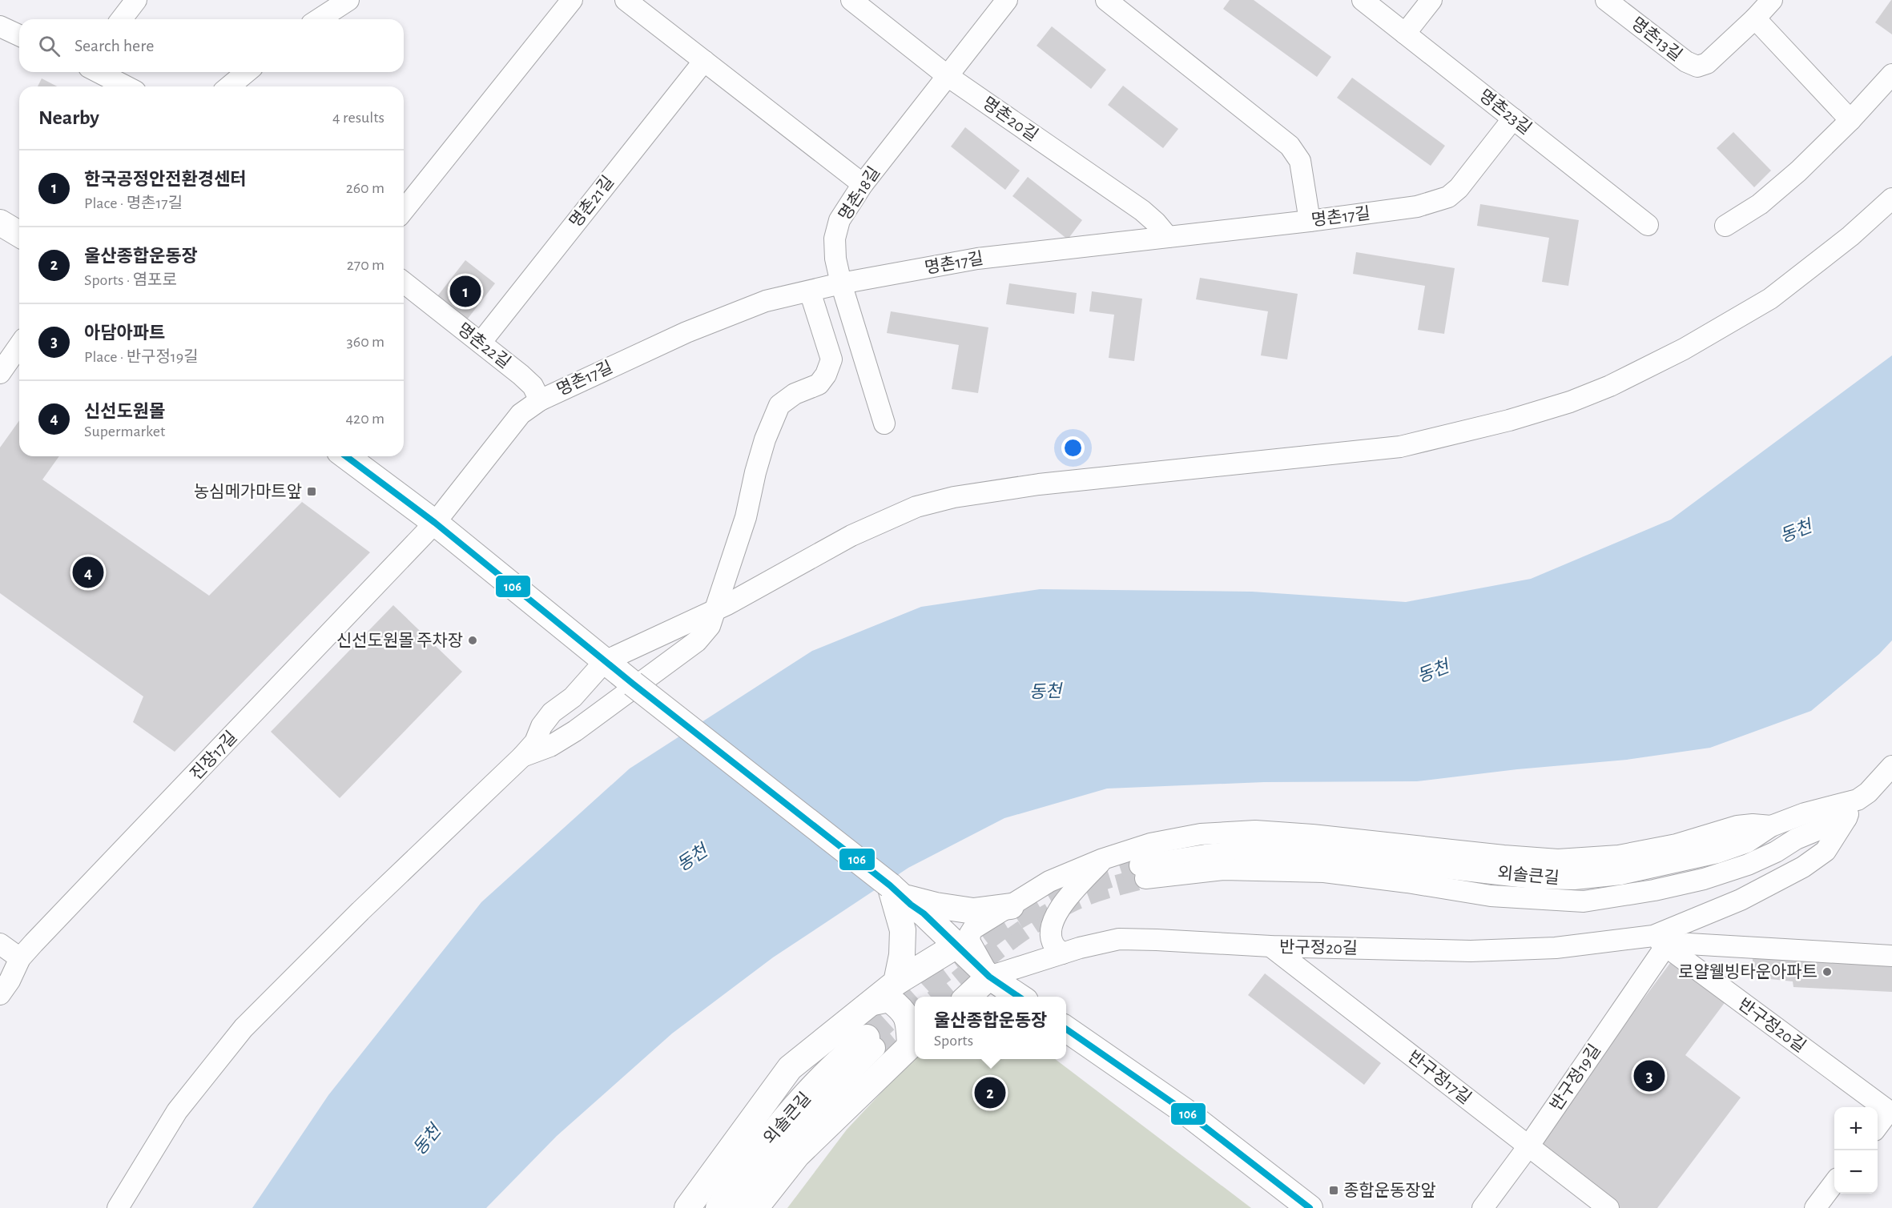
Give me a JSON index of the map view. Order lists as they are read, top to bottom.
{
  "streets": {
    "main road": ["외솔큰길"],
    "street": [
      "명촌13길",
      "명촌23길",
      "명촌20길",
      "명촌18길",
      "명촌21길",
      "명촌17길",
      "명촌22길",
      "진장17길",
      "반구정20길",
      "반구정17길",
      "반구정19길"
    ]
  },
  "crossings": [
    ["명촌23길", "명촌17길"],
    ["명촌20길", "명촌18길"],
    ["명촌20길", "명촌17길"],
    ["명촌18길", "명촌17길"],
    ["명촌21길", "명촌22길"],
    ["명촌17길", "명촌22길"],
    ["명촌17길", "진장17길"],
    ["외솔큰길", "반구정20길"],
    ["반구정20길", "반구정17길"],
    ["반구정20길", "반구정19길"],
    ["반구정17길", "반구정19길"]
  ],
  "water": ["동천"],
  "places": {
    "transit": ["농심메가마트앞", "종합운동장앞"],
    "other": ["신선도원몰 주차장", "로얄웰빙타운아파트"]
  },
  "lines": ["transit line 106"],
  "page": {
    "search": "Search here",
    "heading": ["Nearby", "4 results"],
    "list": [
      {
        "mark": "1",
        "name": "한국공정안전환경센터",
        "note": "Place · 명촌17길",
        "value": "260 m"
      },
      {
        "mark": "2",
        "name": "울산종합운동장",
        "note": "Sports · 염포로",
        "value": "270 m"
      },
      {
        "mark": "3",
        "name": "아담아파트",
        "note": "Place · 반구정19길",
        "value": "360 m"
      },
      {
        "mark": "4",
        "name": "신선도원몰",
        "note": "Supermarket",
        "value": "420 m"
      }
    ],
    "pins": [
      "1",
      "4",
      "3",
      "2"
    ],
    "popup": ["울산종합운동장", "Sports"],
    "map_buttons": ["+", "−"]
  }
}
